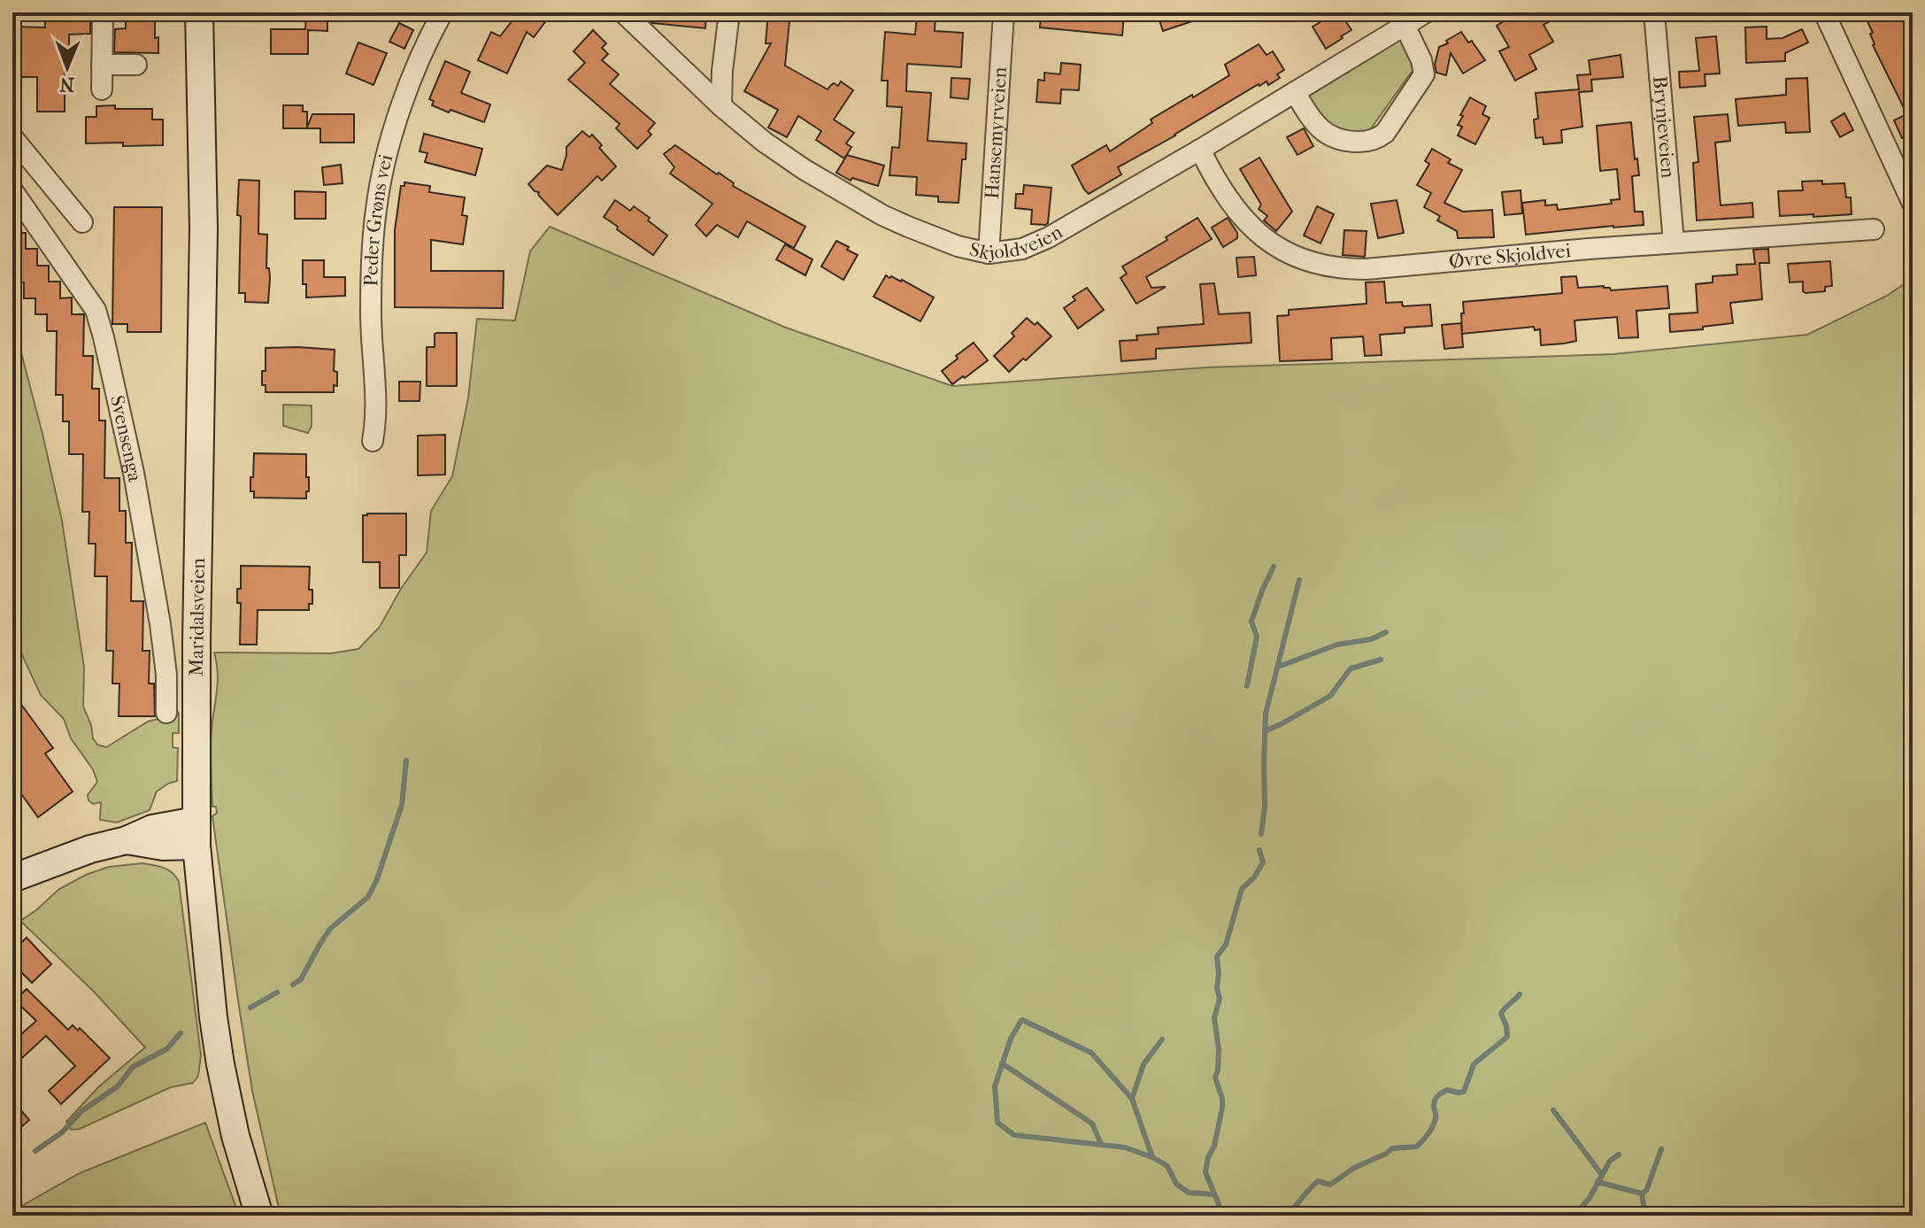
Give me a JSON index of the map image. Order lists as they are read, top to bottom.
{
  "streets": {
    "main road": ["Maridalsveien"],
    "street": [
      "Brynjeveien",
      "Hansemyrveien",
      "Peder Grøns vei",
      "Skjoldveien",
      "Øvre Skjoldvei",
      "Svensenga"
    ]
  },
  "crossings": [
    ["Brynjeveien", "Øvre Skjoldvei"],
    ["Hansemyrveien", "Skjoldveien"],
    ["Skjoldveien", "Øvre Skjoldvei"]
  ],
  "north": "bottom"
}
